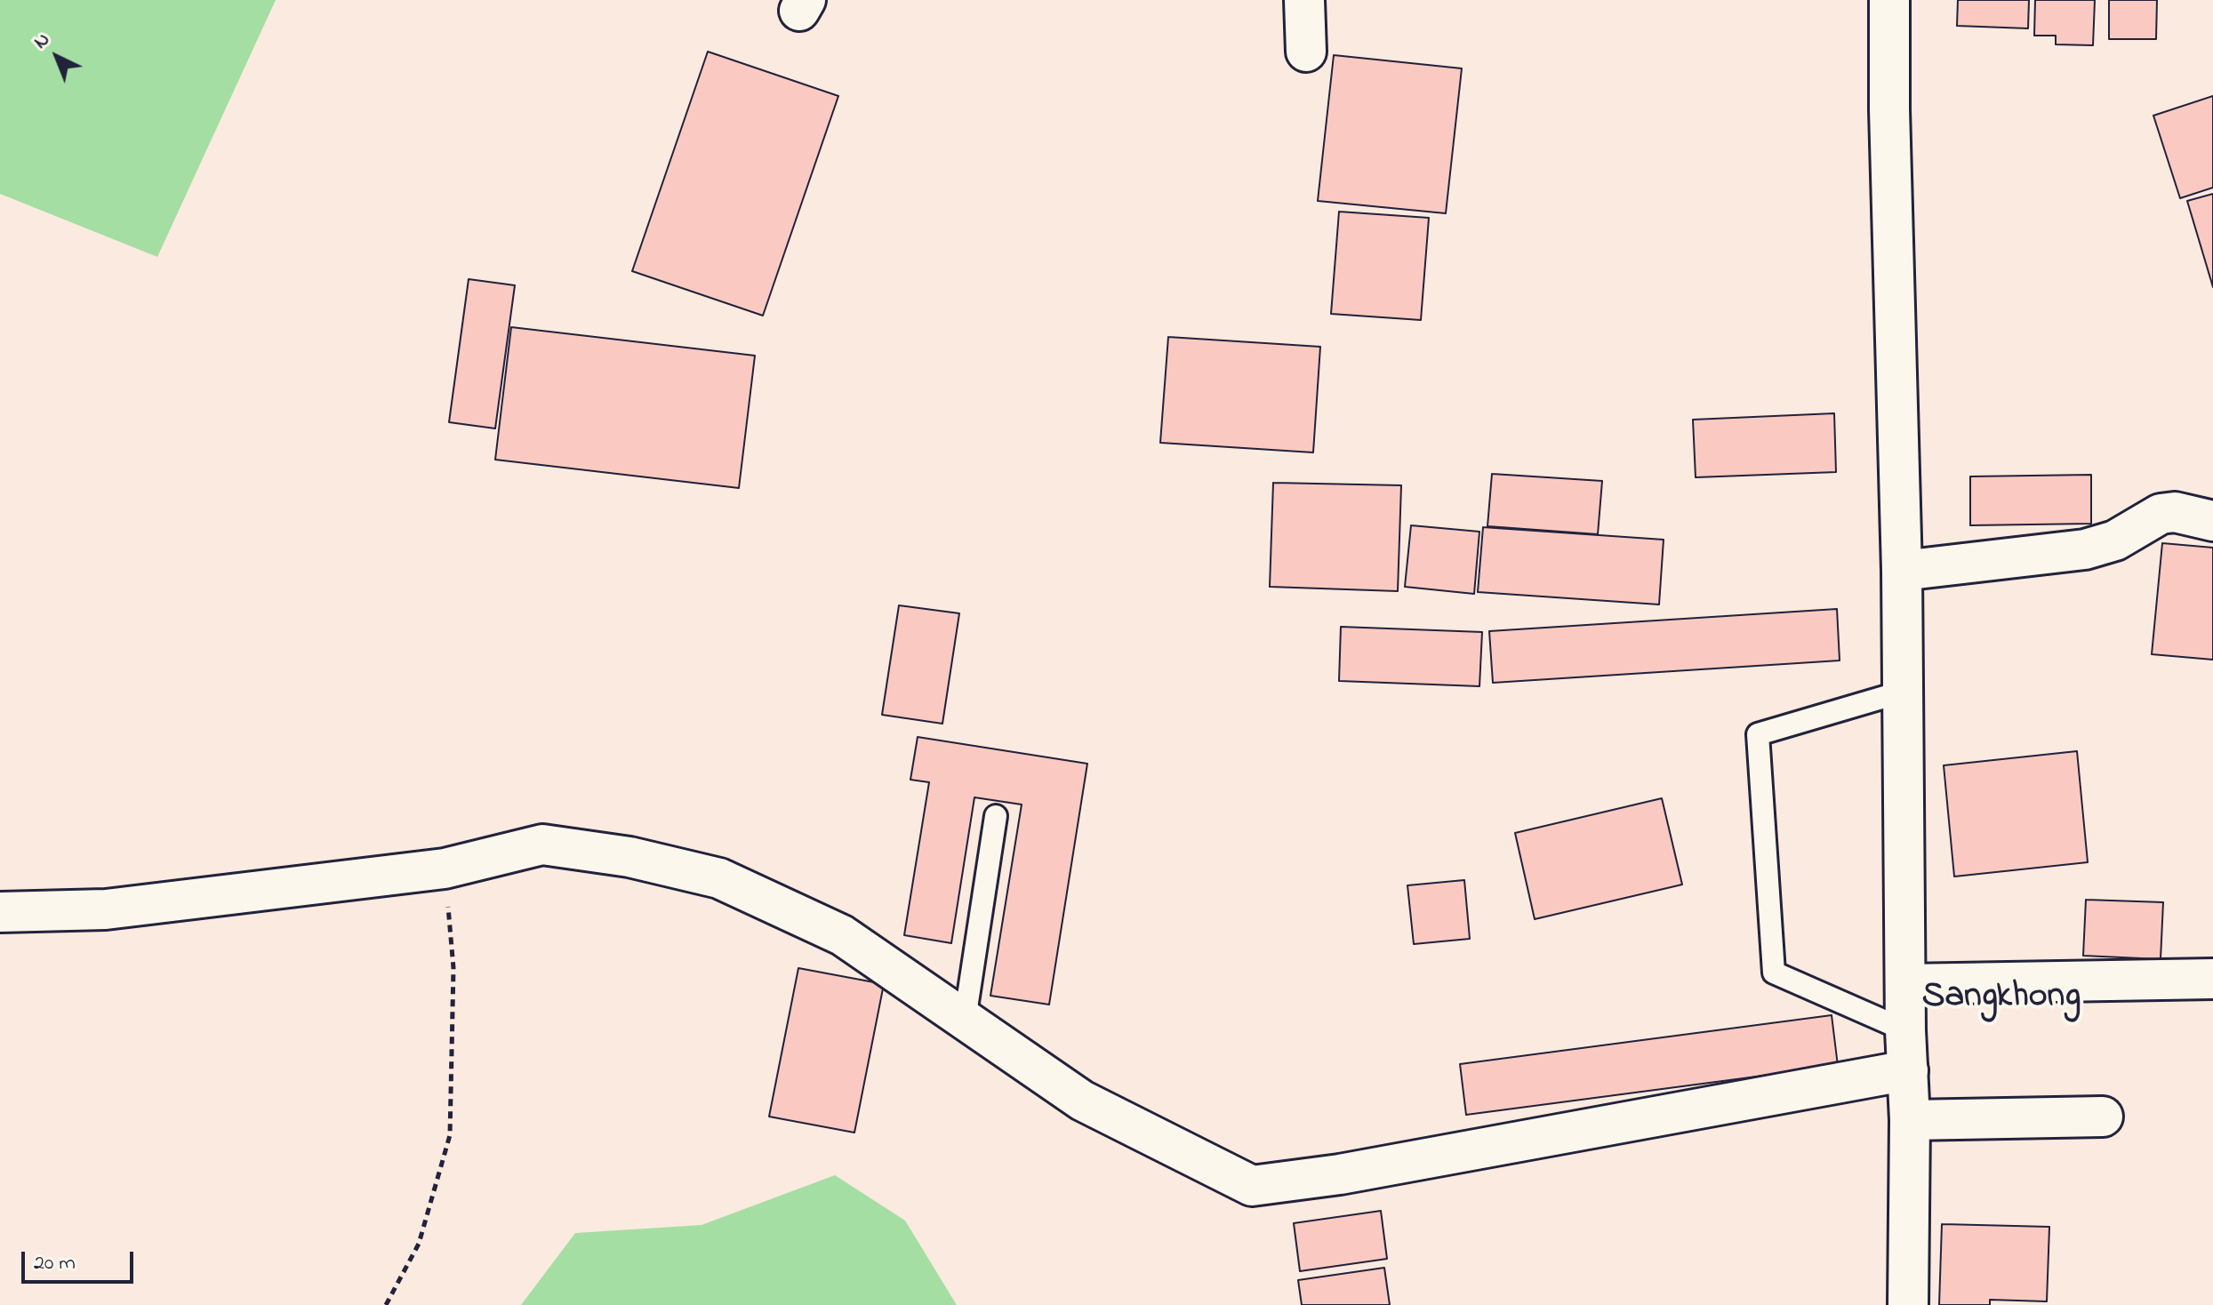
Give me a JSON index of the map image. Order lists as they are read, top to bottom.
{
  "districts": ["Sangkhong"],
  "scale_bar": "20 m",
  "north": "top left"
}
